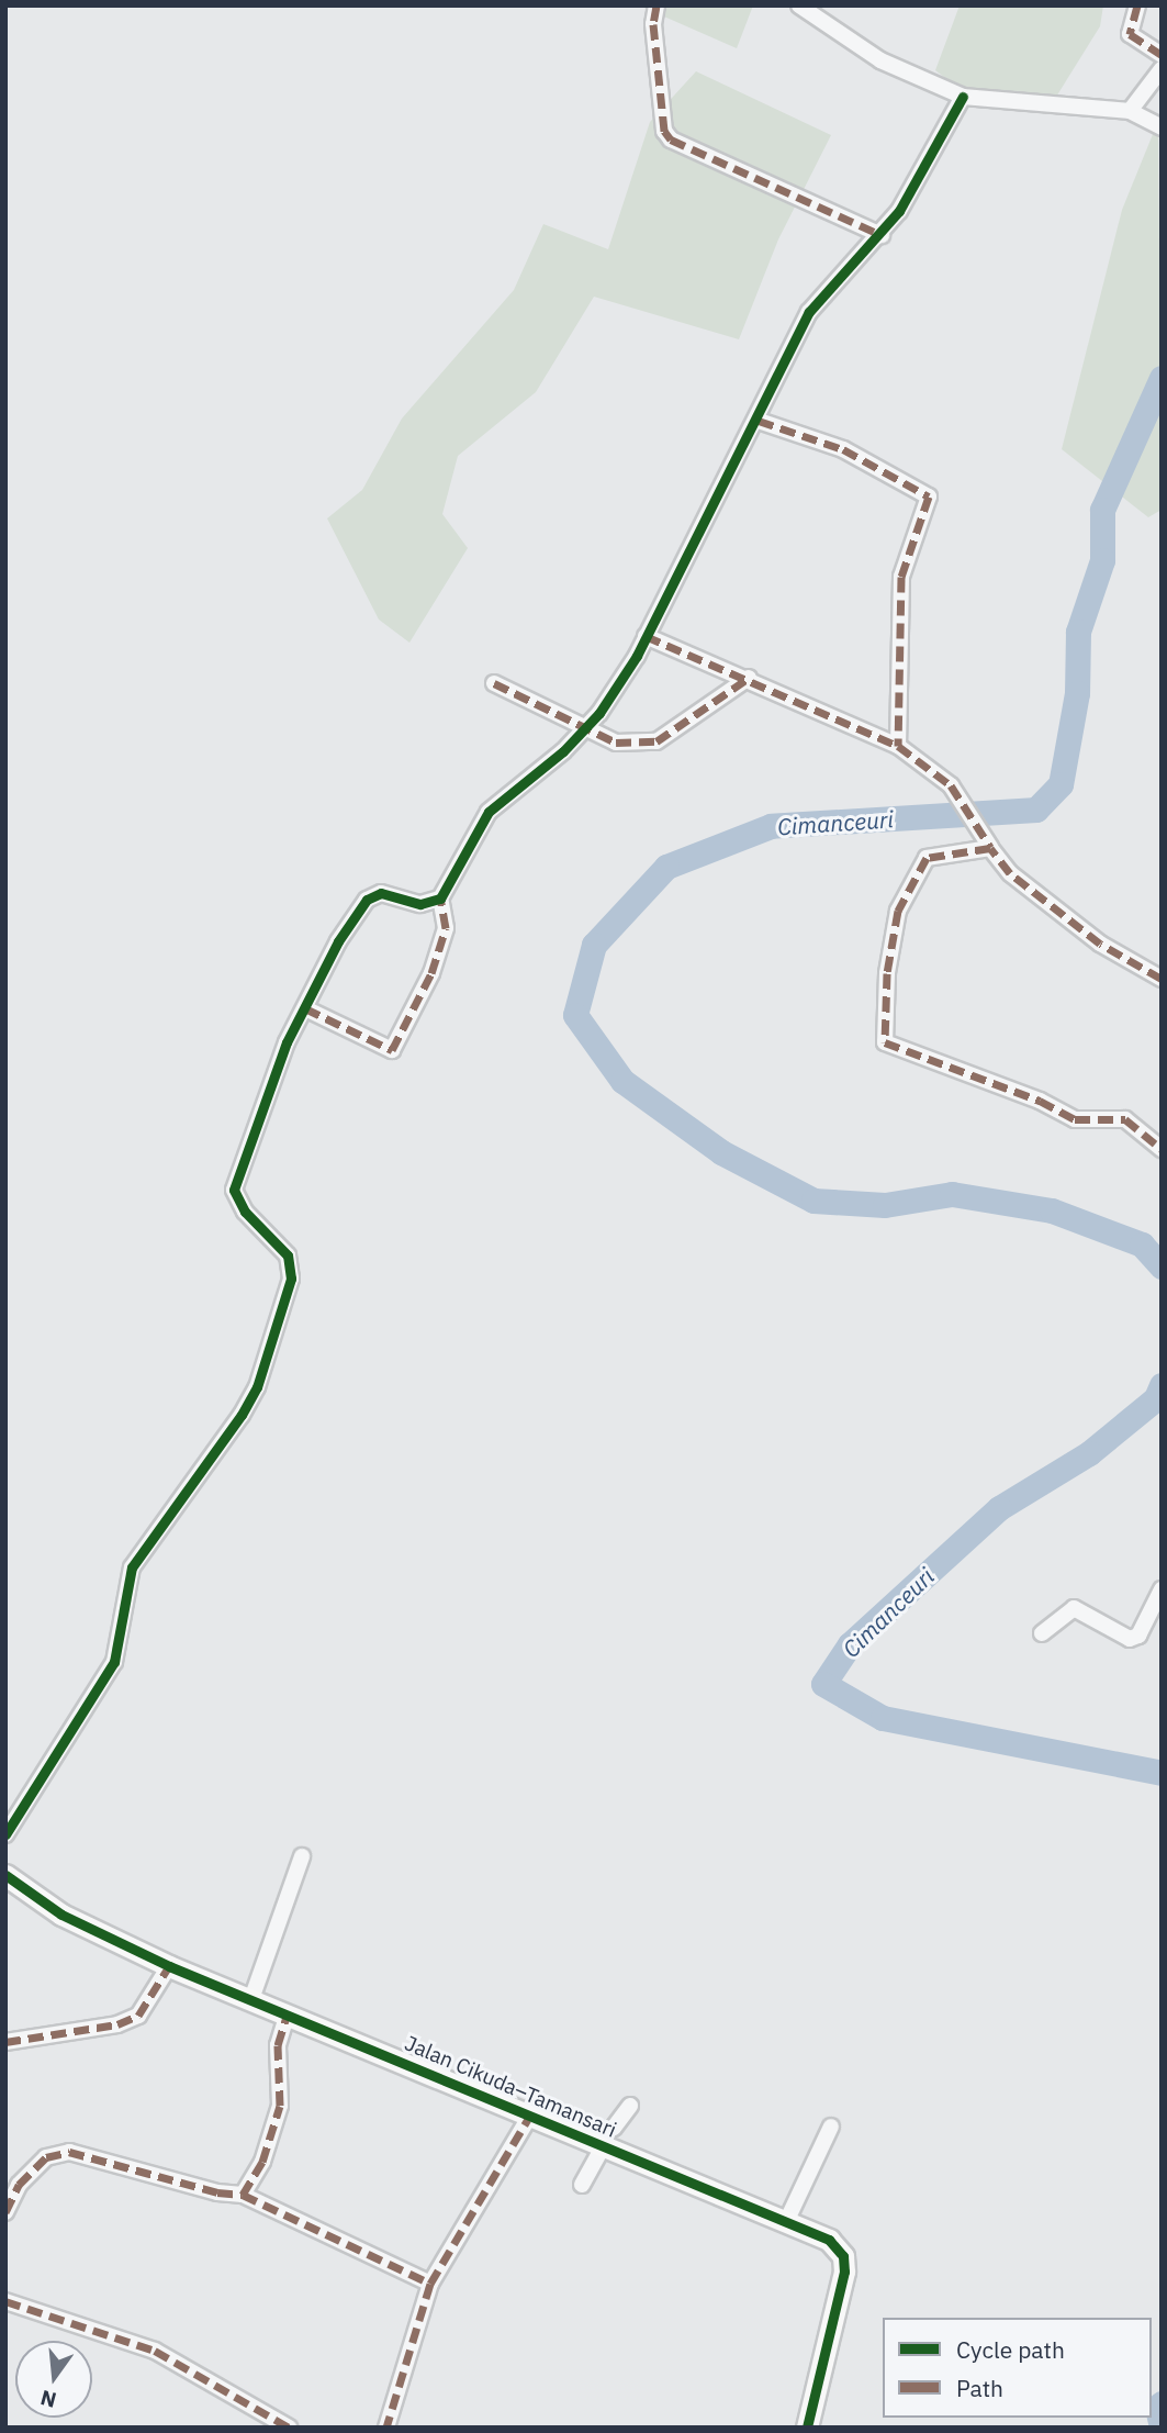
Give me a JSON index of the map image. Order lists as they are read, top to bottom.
{
  "streets": {
    "street": ["Jalan Cikuda–Tamansari"]
  },
  "water": ["Cimanceuri"],
  "legend": ["Cycle path", "Path"],
  "north": "bottom"
}
